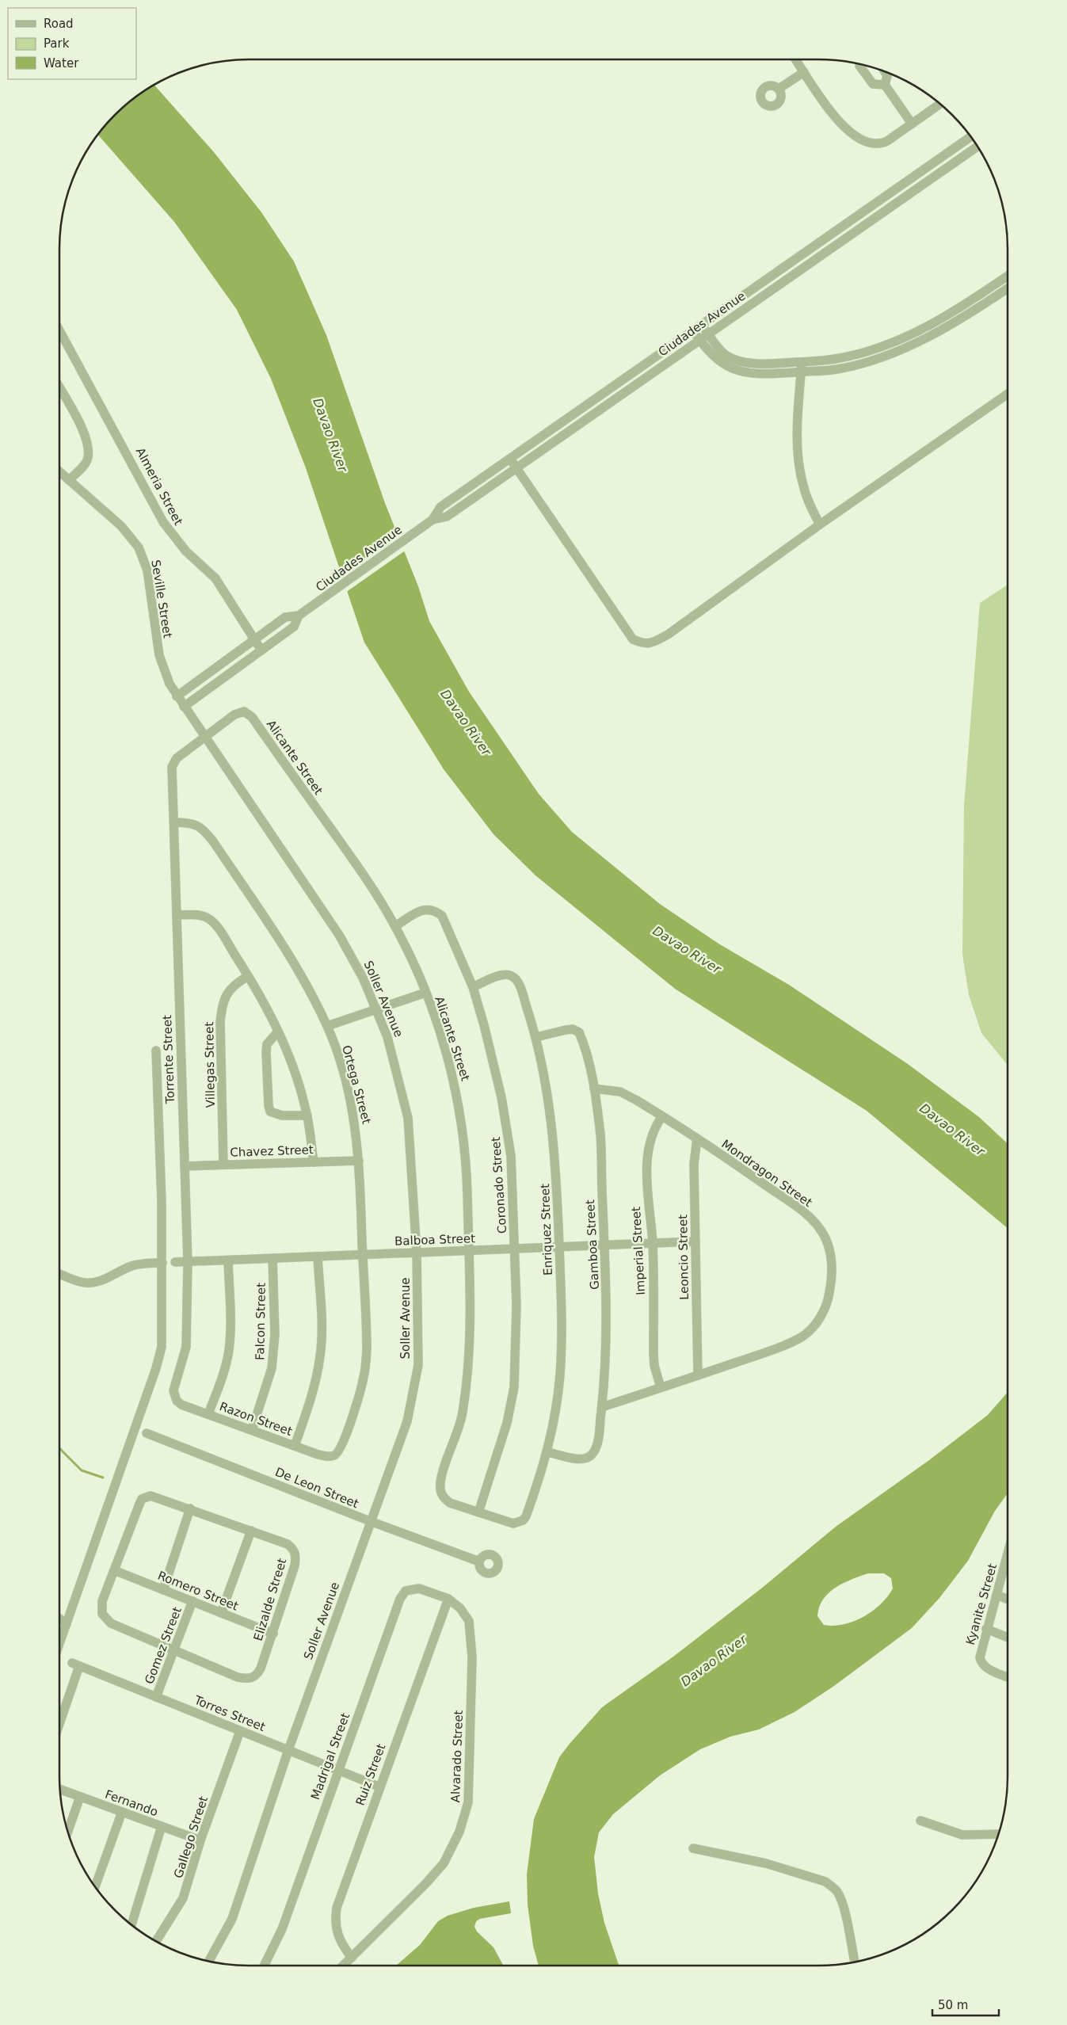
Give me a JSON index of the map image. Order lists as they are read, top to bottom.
{
  "streets": {
    "street": [
      "Ciudades Avenue",
      "Almeria Street",
      "Seville Street",
      "Alicante Street",
      "Soller Avenue",
      "Torrente Street",
      "Villegas Street",
      "Ortega Street",
      "Chavez Street",
      "Mondragon Street",
      "Coronado Street",
      "Enriquez Street",
      "Balboa Street",
      "Gamboa Street",
      "Imperial Street",
      "Leoncio Street",
      "Falcon Street",
      "Razon Street",
      "De Leon Street",
      "Romero Street",
      "Elizalde Street",
      "Kyanite Street",
      "Gomez Street",
      "Torres Street",
      "Madrigal Street",
      "Alvarado Street",
      "Ruiz Street",
      "Fernando",
      "Gallego Street"
    ]
  },
  "crossings": [
    ["Ciudades Avenue", "Almeria Street"],
    ["Ciudades Avenue", "Seville Street"],
    ["Ciudades Avenue", "Soller Avenue"],
    ["Seville Street", "Soller Avenue"],
    ["Alicante Street", "Soller Avenue"],
    ["Alicante Street", "Torrente Street"],
    ["Alicante Street", "Coronado Street"],
    ["Alicante Street", "Enriquez Street"],
    ["Alicante Street", "Balboa Street"],
    ["Soller Avenue", "Torrente Street"],
    ["Soller Avenue", "Balboa Street"],
    ["Soller Avenue", "De Leon Street"],
    ["Soller Avenue", "Torres Street"],
    ["Torrente Street", "Ortega Street"],
    ["Torrente Street", "Chavez Street"],
    ["Torrente Street", "Balboa Street"],
    ["Torrente Street", "Razon Street"],
    ["Villegas Street", "Chavez Street"],
    ["Ortega Street", "Chavez Street"],
    ["Ortega Street", "Balboa Street"],
    ["Ortega Street", "Razon Street"],
    ["Mondragon Street", "Gamboa Street"],
    ["Mondragon Street", "Imperial Street"],
    ["Mondragon Street", "Leoncio Street"],
    ["Coronado Street", "Enriquez Street"],
    ["Coronado Street", "Balboa Street"],
    ["Enriquez Street", "Balboa Street"],
    ["Enriquez Street", "Gamboa Street"],
    ["Balboa Street", "Gamboa Street"],
    ["Balboa Street", "Imperial Street"],
    ["Balboa Street", "Leoncio Street"],
    ["Balboa Street", "Falcon Street"],
    ["Falcon Street", "Razon Street"],
    ["Romero Street", "Elizalde Street"],
    ["Romero Street", "Gomez Street"],
    ["Elizalde Street", "Gomez Street"],
    ["Gomez Street", "Torres Street"],
    ["Torres Street", "Madrigal Street"],
    ["Torres Street", "Ruiz Street"],
    ["Torres Street", "Gallego Street"],
    ["Madrigal Street", "Alvarado Street"],
    ["Madrigal Street", "Ruiz Street"],
    ["Alvarado Street", "Ruiz Street"],
    ["Fernando", "Gallego Street"]
  ],
  "water": ["Davao River"],
  "legend": ["Road", "Park", "Water"],
  "scale_bar": "50 m"
}
